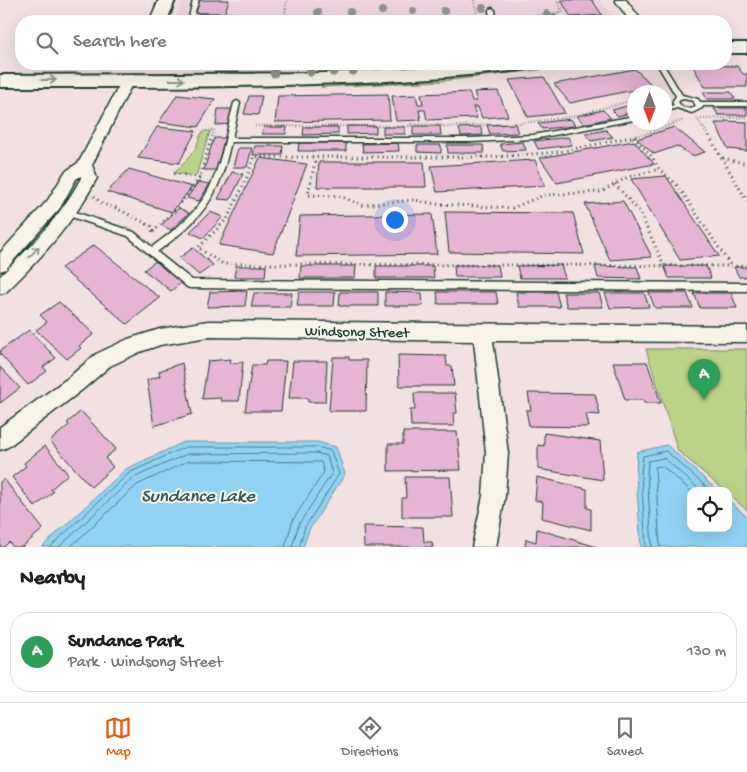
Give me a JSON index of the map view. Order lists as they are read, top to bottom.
{
  "streets": {
    "street": ["Windsong Street"]
  },
  "water": ["Sundance Lake"],
  "north": "bottom",
  "page": {
    "search": "Search here",
    "pins": "A",
    "heading": "Nearby",
    "list": [
      {
        "mark": "A",
        "name": "Sundance Park",
        "note": "Park · Windsong Street",
        "value": "130 m"
      }
    ],
    "nav": ["Map", "Directions", "Saved"]
  }
}
